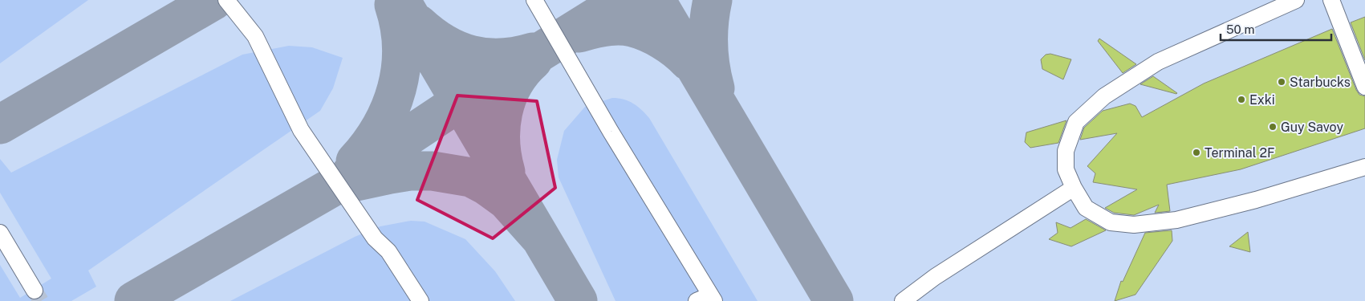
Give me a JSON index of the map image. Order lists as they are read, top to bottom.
{
  "places": [
    "Starbucks",
    "Exki",
    "Guy Savoy",
    "Terminal 2F"
  ],
  "scale_bar": "50 m"
}
